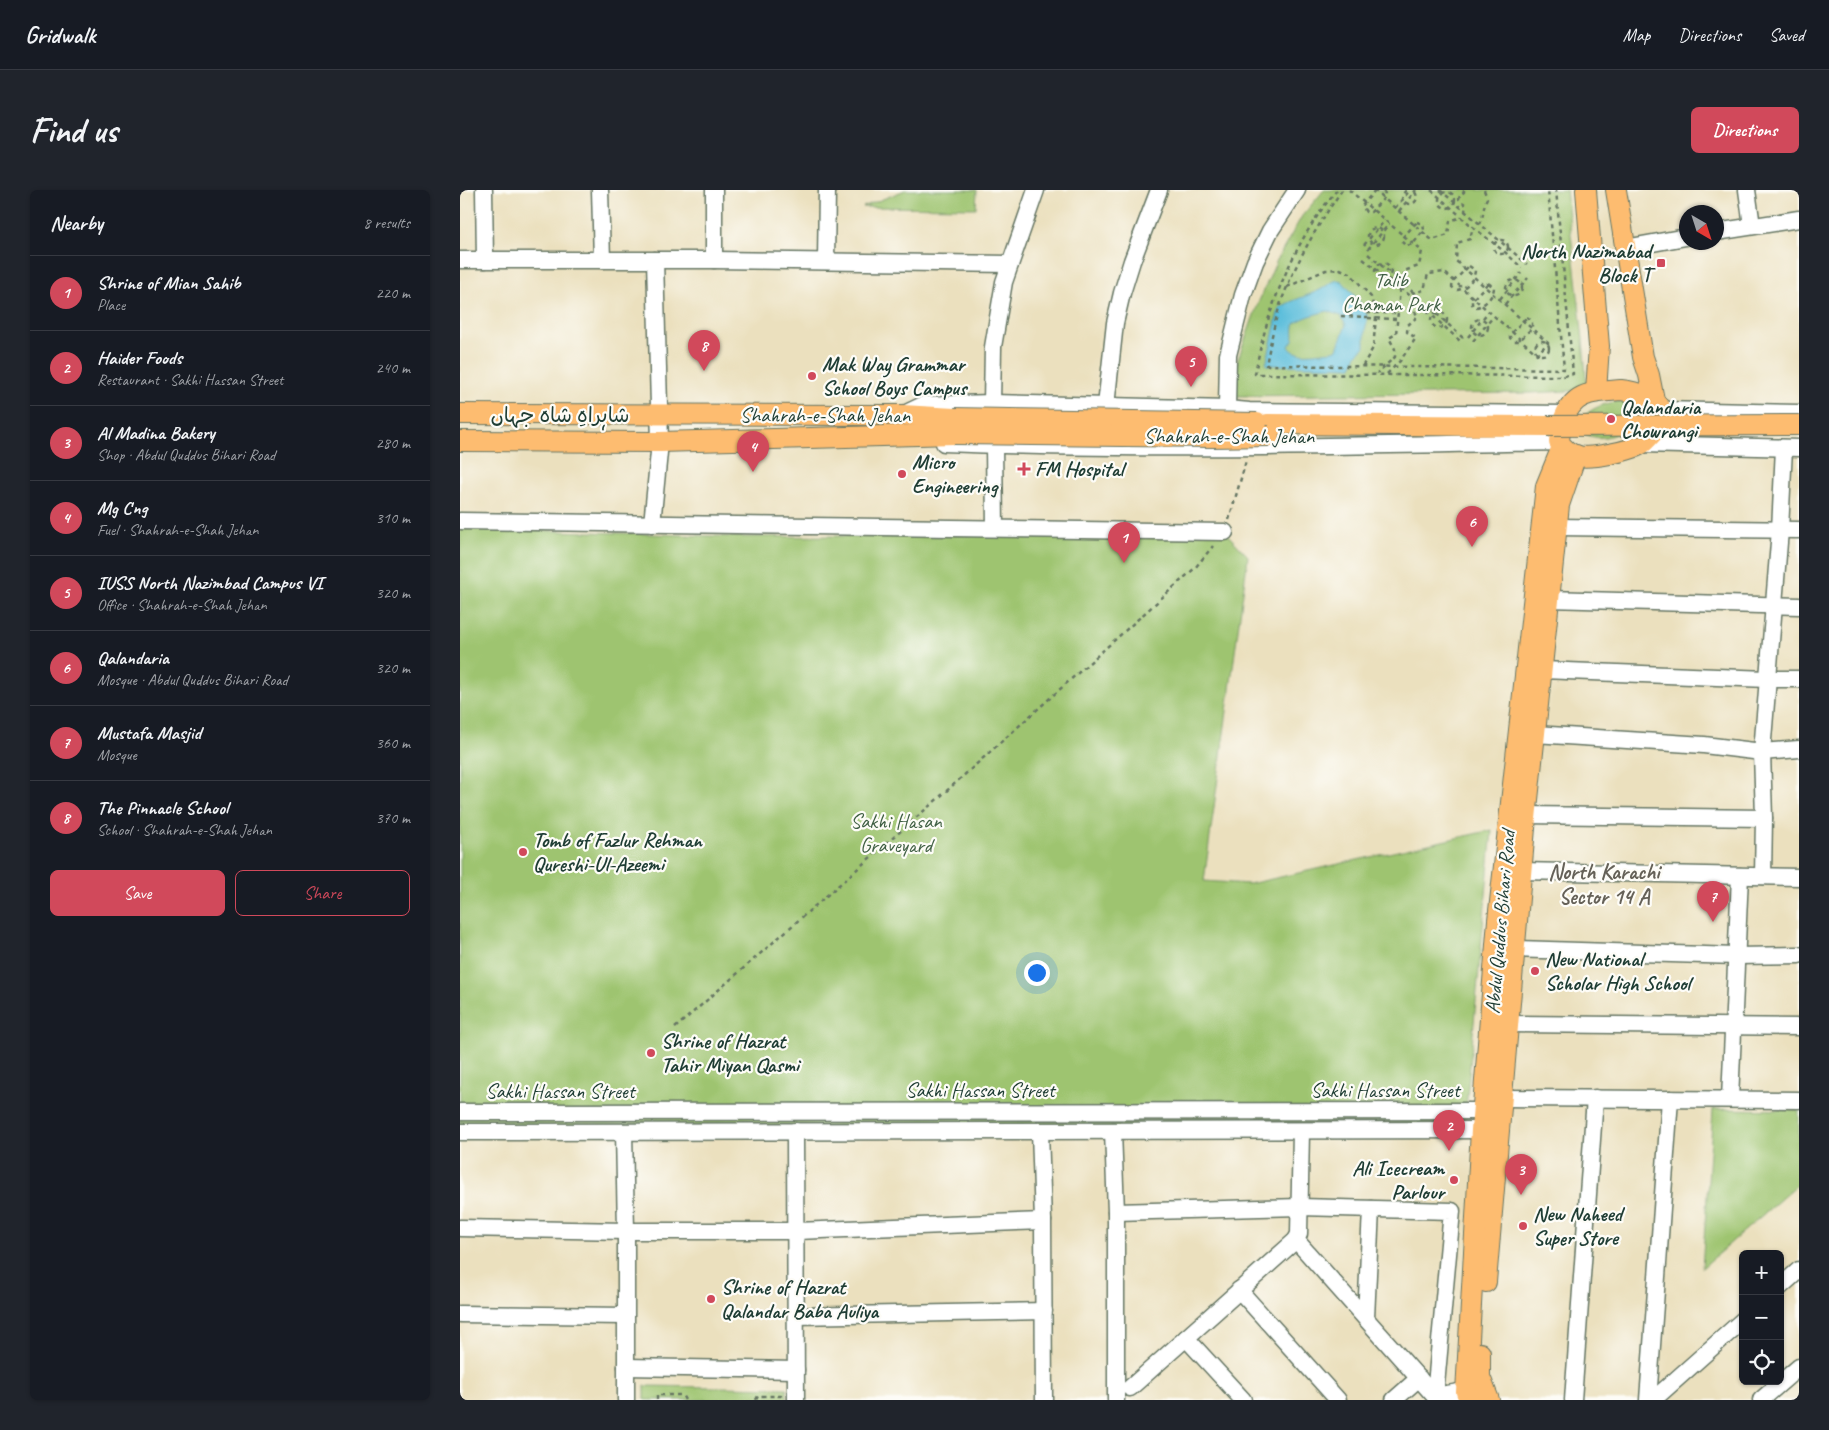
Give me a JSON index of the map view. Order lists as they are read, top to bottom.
{
  "streets": {
    "main road": ["شاہراہِ شاہ جہاں", "Shahrah-e-Shah Jehan", "Abdul Quddus Bihari Road"],
    "street": ["Sakhi Hassan Street"]
  },
  "crossings": [
    ["شاہراہِ شاہ جہاں", "Shahrah-e-Shah Jehan"],
    ["Abdul Quddus Bihari Road", "Sakhi Hassan Street"]
  ],
  "districts": ["North Karachi Sector 14 A"],
  "parks": ["Talib Chaman Park", "Sakhi Hasan Graveyard"],
  "places": {
    "transit": ["North Nazimabad Block T"],
    "other": [
      "Mak Way Grammar School Boys Campus",
      "Qalandaria Chowrangi",
      "Micro Engineering",
      "Tomb of Fazlur Rehman Qureshi-Ul-Azeemi",
      "New National Scholar High School",
      "Shrine of Hazrat Tahir Miyan Qasmi",
      "Ali Icecream Parlour",
      "New Naheed Super Store",
      "Shrine of Hazrat Qalandar Baba Auliya"
    ],
    "health": ["FM Hospital"]
  },
  "north": "bottom right",
  "page": {
    "header": "Gridwalk",
    "nav": ["Map", "Directions", "Saved"],
    "buttons": [
      "Directions",
      ["Save", "Share"]
    ],
    "title": "Find us",
    "heading": ["Nearby", "8 results"],
    "list": [
      {
        "mark": "1",
        "name": "Shrine of Mian Sahib",
        "note": "Place",
        "value": "220 m"
      },
      {
        "mark": "2",
        "name": "Haider Foods",
        "note": "Restaurant · Sakhi Hassan Street",
        "value": "240 m"
      },
      {
        "mark": "3",
        "name": "Al Madina Bakery",
        "note": "Shop · Abdul Quddus Bihari Road",
        "value": "280 m"
      },
      {
        "mark": "4",
        "name": "Mg Cng",
        "note": "Fuel · Shahrah-e-Shah Jehan",
        "value": "310 m"
      },
      {
        "mark": "5",
        "name": "IUSS North Nazimbad Campus VI",
        "note": "Office · Shahrah-e-Shah Jehan",
        "value": "320 m"
      },
      {
        "mark": "6",
        "name": "Qalandaria",
        "note": "Mosque · Abdul Quddus Bihari Road",
        "value": "320 m"
      },
      {
        "mark": "7",
        "name": "Mustafa Masjid",
        "note": "Mosque",
        "value": "360 m"
      },
      {
        "mark": "8",
        "name": "The Pinnacle School",
        "note": "School · Shahrah-e-Shah Jehan",
        "value": "370 m"
      }
    ],
    "pins": [
      "8",
      "5",
      "4",
      "6",
      "1",
      "7",
      "2",
      "3"
    ],
    "map_buttons": ["+", "−"]
  }
}
